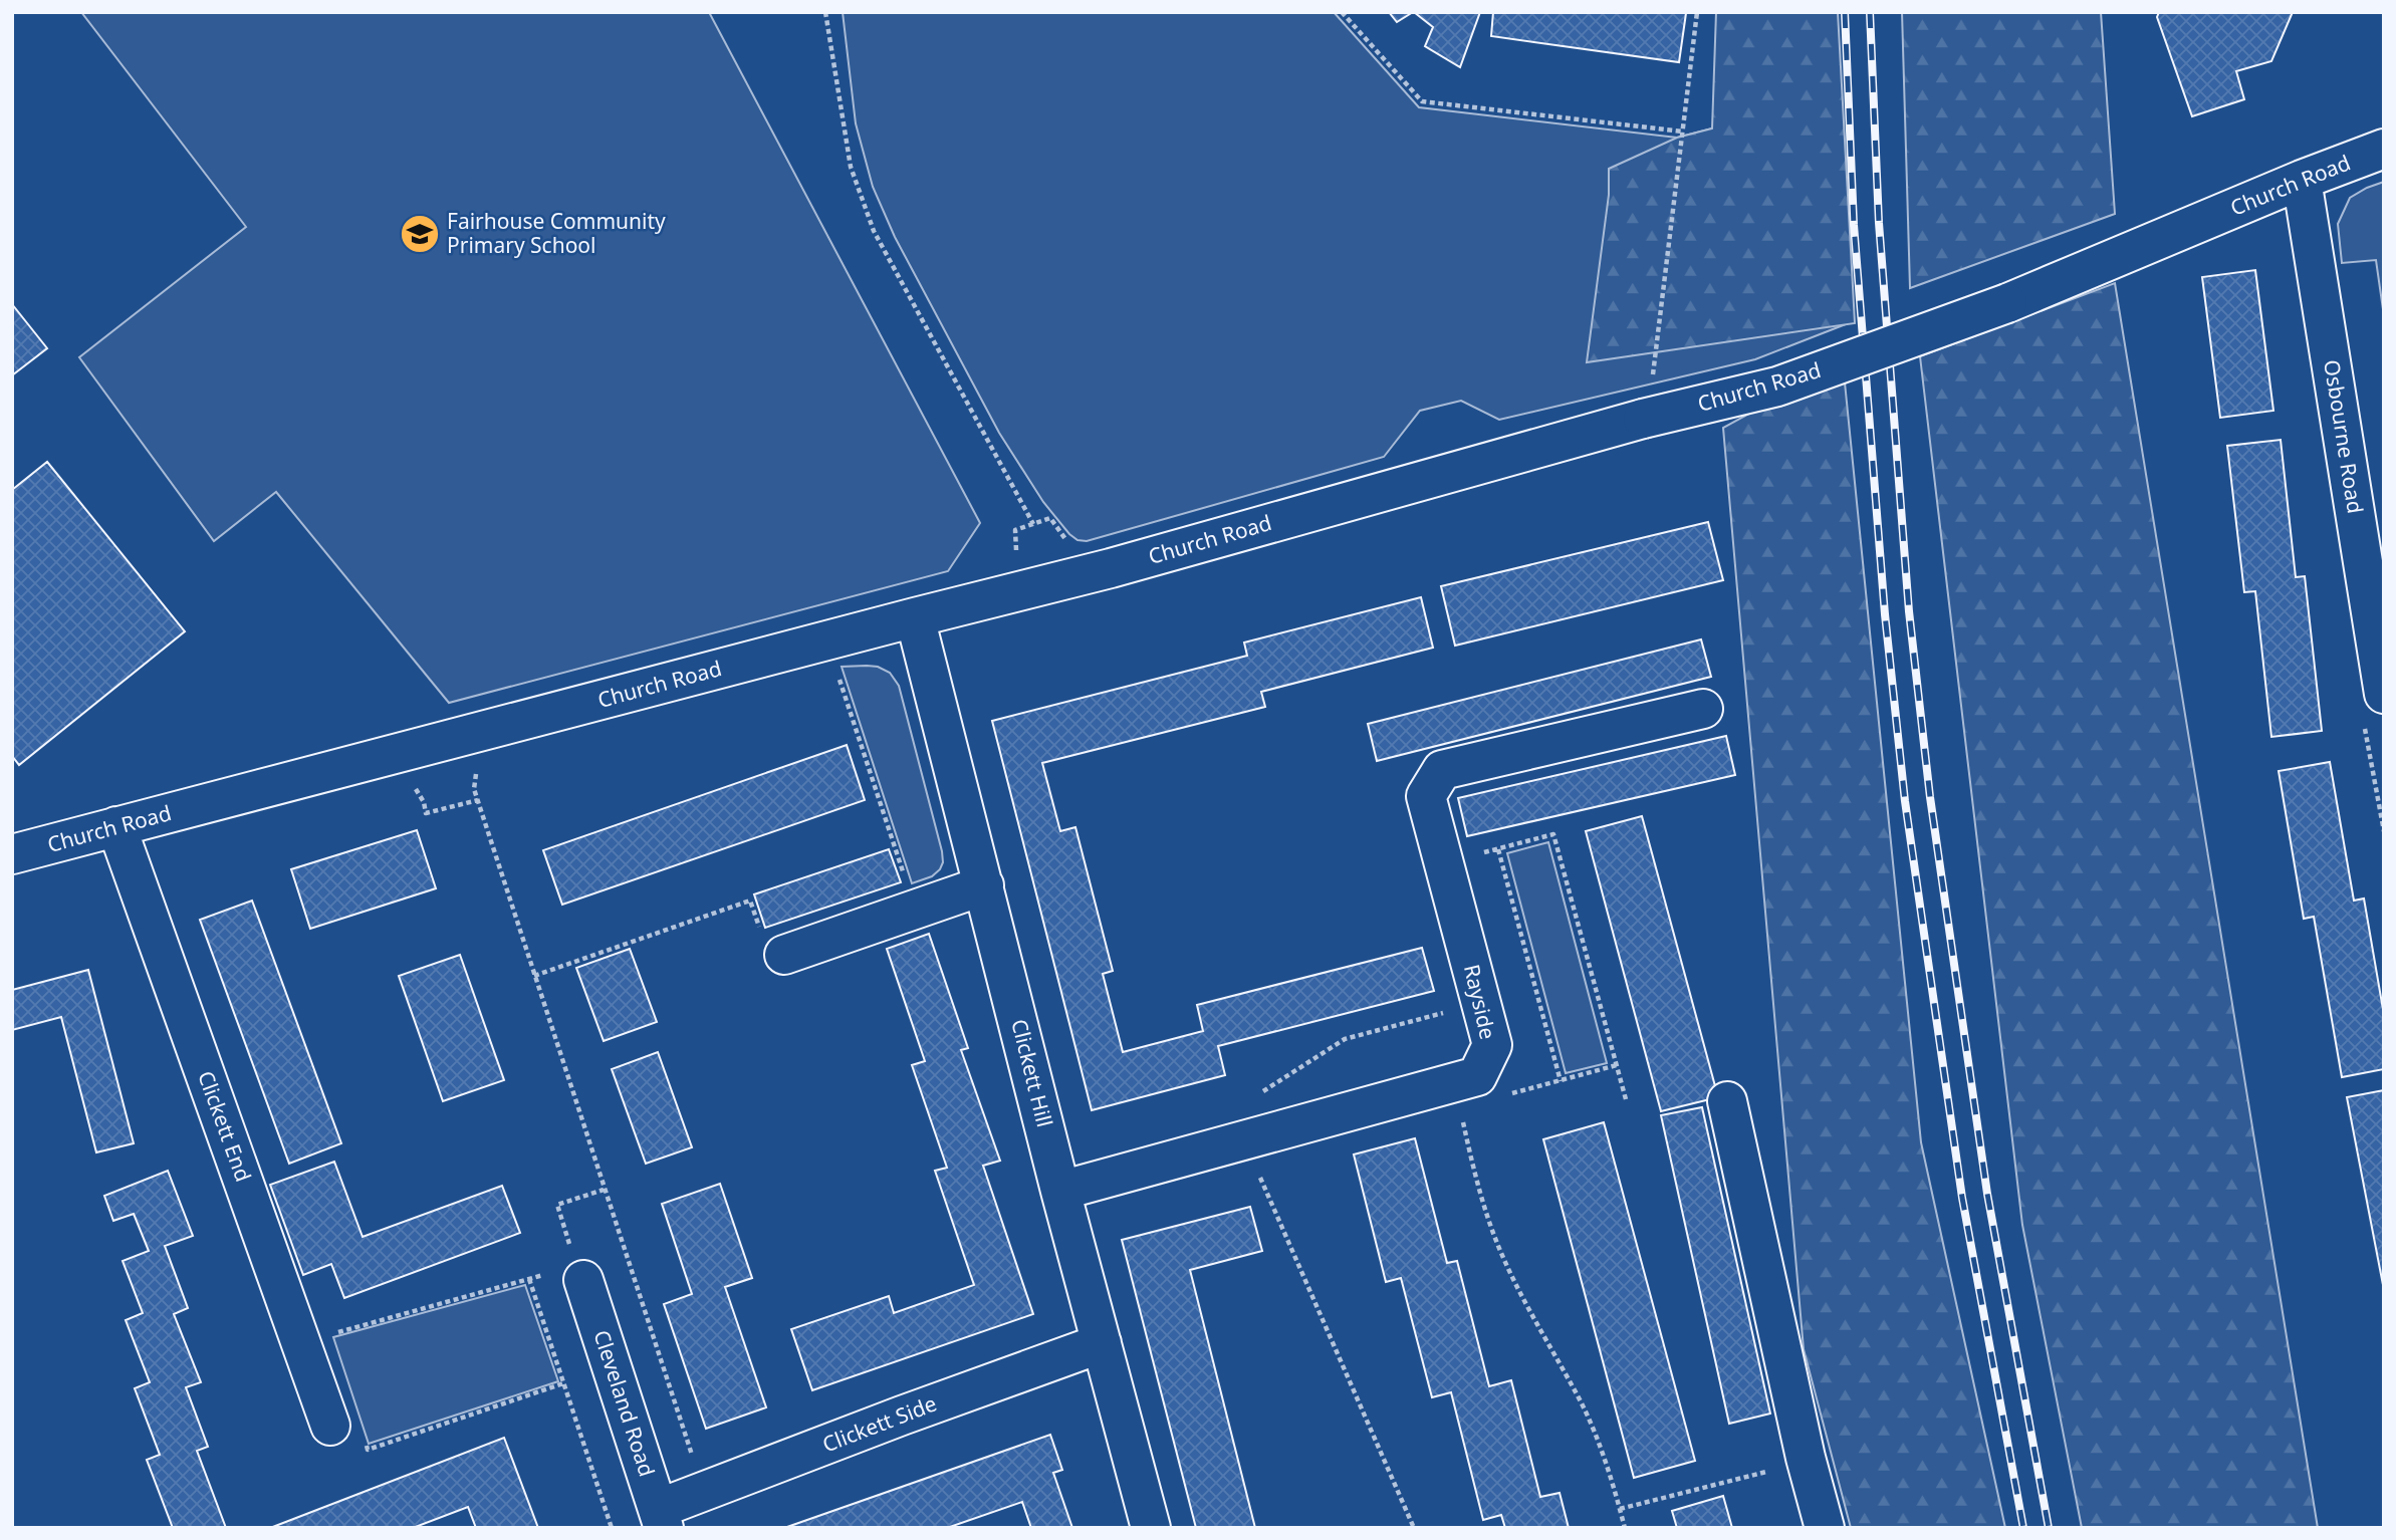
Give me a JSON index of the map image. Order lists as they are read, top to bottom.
{
  "streets": {
    "street": [
      "Church Road",
      "Osbourne Road",
      "Rayside",
      "Clickett Hill",
      "Clickett End",
      "Cleveland Road",
      "Clickett Side"
    ]
  },
  "crossings": [
    ["Church Road", "Osbourne Road"],
    ["Church Road", "Clickett Hill"],
    ["Church Road", "Clickett End"],
    ["Rayside", "Clickett Hill"],
    ["Clickett Hill", "Clickett Side"],
    ["Cleveland Road", "Clickett Side"]
  ],
  "places": {
    "school or university": ["Fairhouse Community Primary School"]
  }
}
